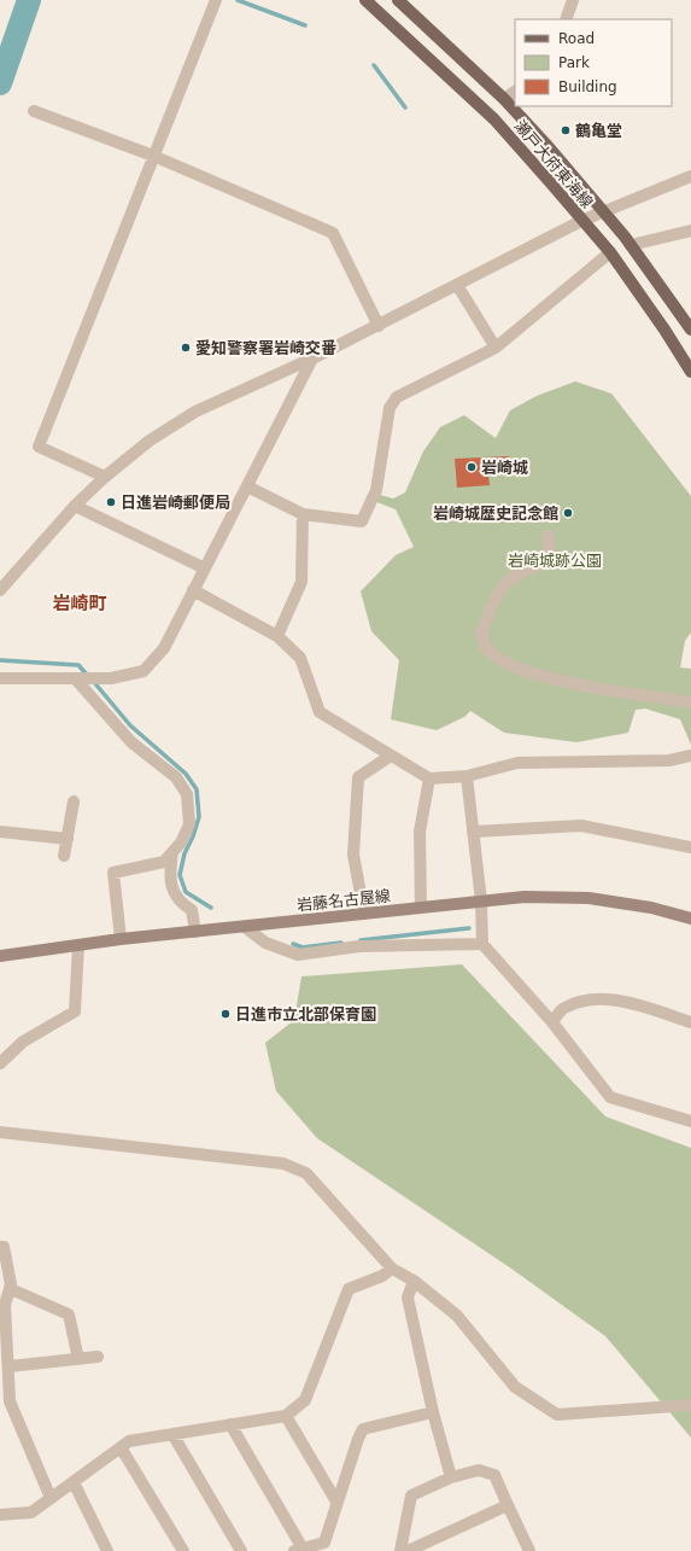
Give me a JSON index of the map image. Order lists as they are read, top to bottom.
{
  "streets": {
    "main road": ["瀬戸大府東海線", "岩藤名古屋線"]
  },
  "districts": ["岩崎町"],
  "parks": ["岩崎城跡公園"],
  "places": [
    "鶴亀堂",
    "愛知警察署岩崎交番",
    "岩崎城",
    "日進岩崎郵便局",
    "岩崎城歴史記念館",
    "日進市立北部保育園"
  ],
  "legend": ["Road", "Park", "Building"]
}
